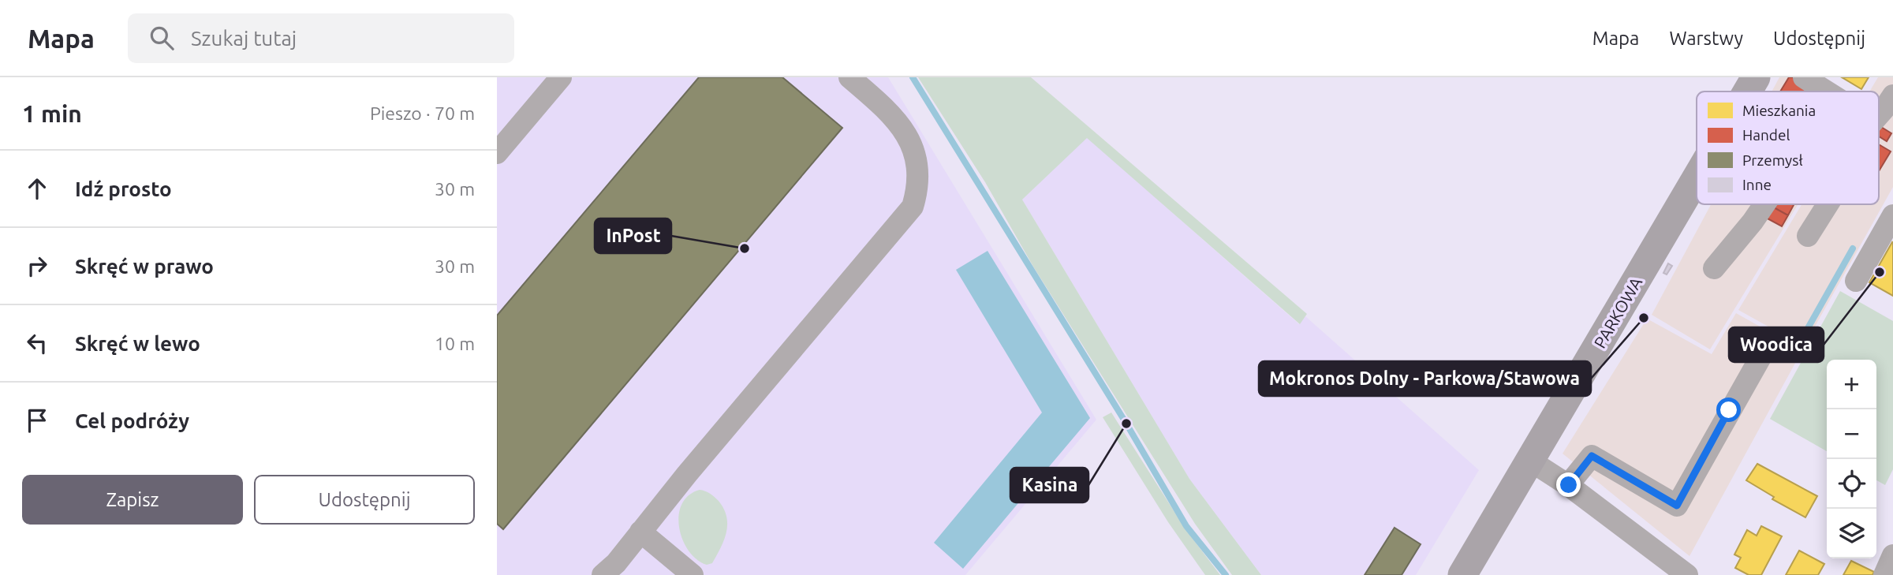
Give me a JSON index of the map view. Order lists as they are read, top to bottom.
{
  "streets": {
    "main road": ["PARKOWA"]
  },
  "places": [
    "InPost",
    "Woodica",
    "Mokronos Dolny - Parkowa/Stawowa",
    "Kasina"
  ],
  "legend": [
    "Mieszkania",
    "Handel",
    "Przemysł",
    "Inne"
  ],
  "page": {
    "header": "Mapa",
    "search": "Szukaj tutaj",
    "nav": ["Mapa", "Warstwy", "Udostępnij"],
    "heading": ["1 min", "Pieszo · 70 m"],
    "list": [
      ["Idź prosto", "30 m"],
      ["Skręć w prawo", "30 m"],
      ["Skręć w lewo", "10 m"],
      "Cel podróży"
    ],
    "map_buttons": ["+", "−"],
    "buttons": ["Zapisz", "Udostępnij"]
  }
}
